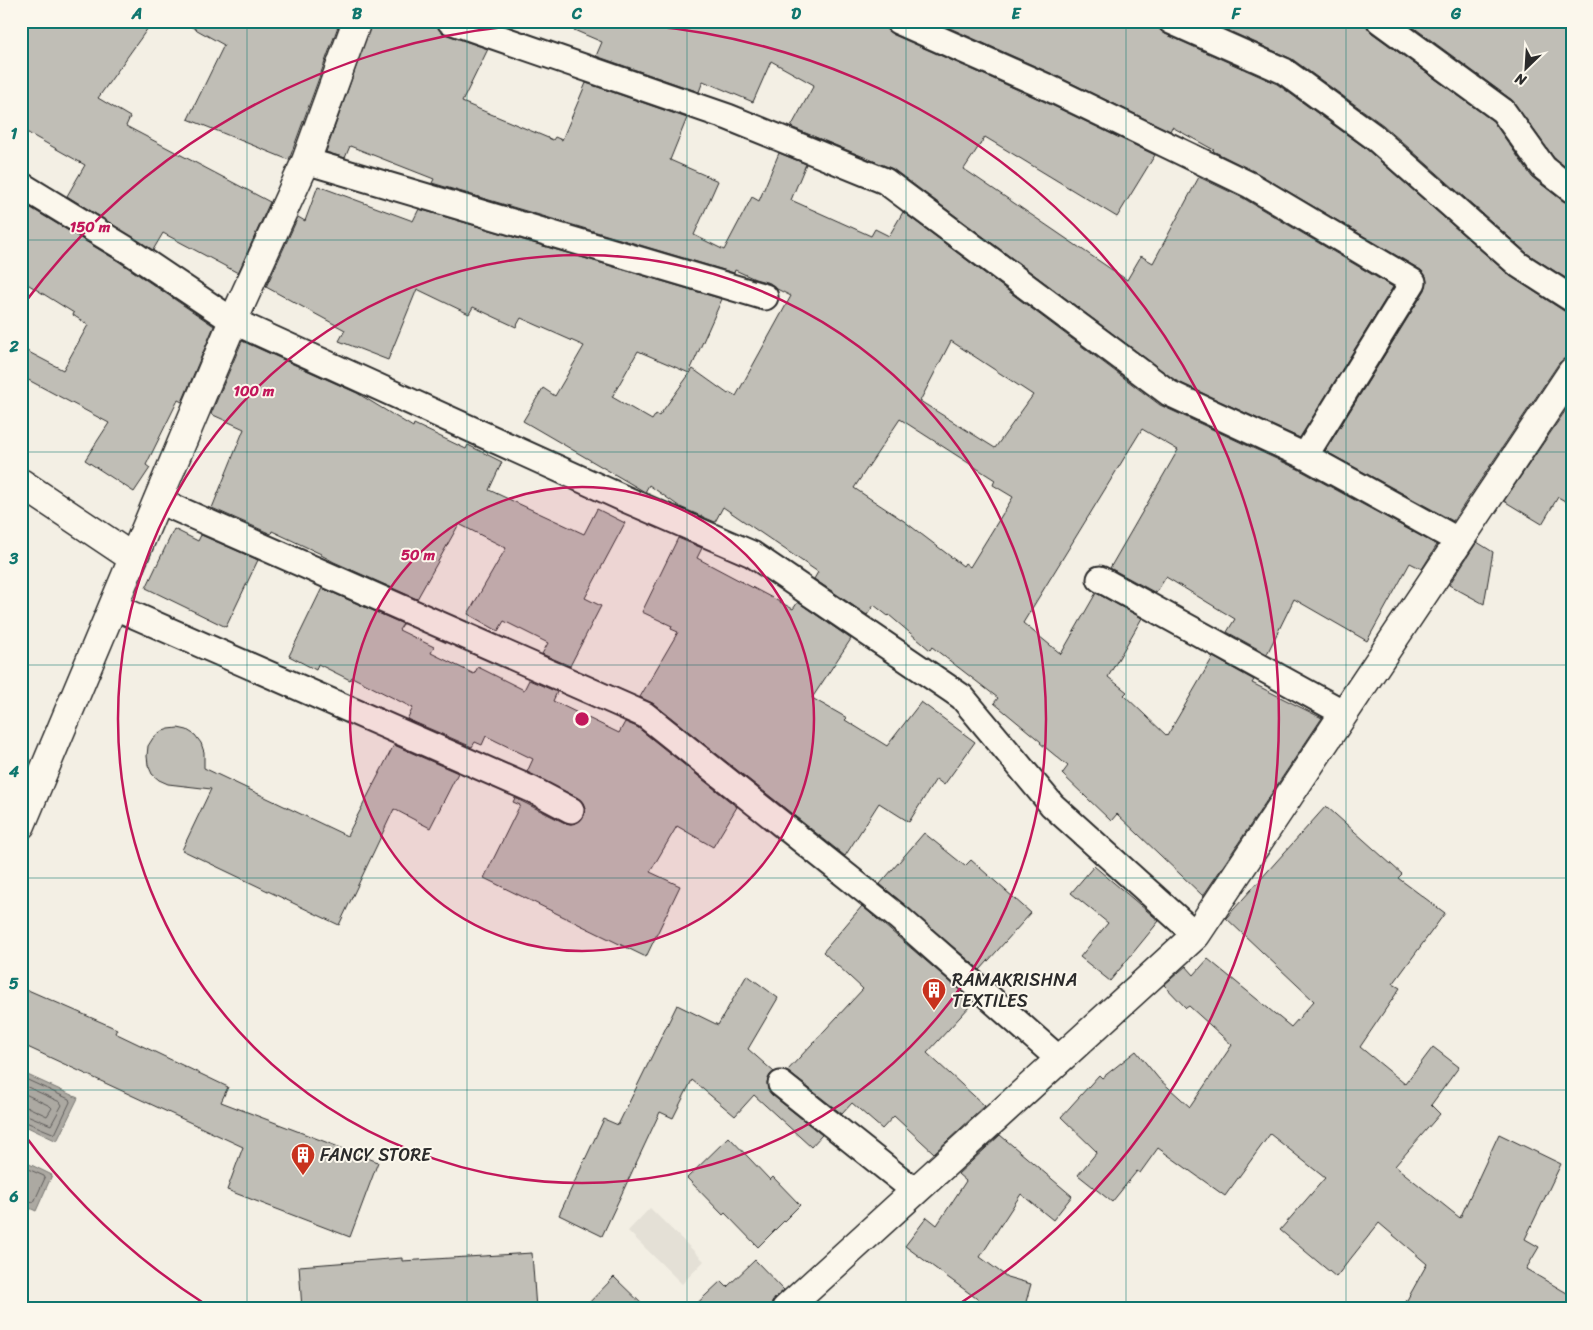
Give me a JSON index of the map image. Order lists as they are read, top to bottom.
{
  "places": {
    "building": ["RAMAKRISHNA TEXTILES", "FANCY STORE"]
  },
  "north": "bottom left",
  "grid": {
    "columns": [
      "A",
      "B",
      "C",
      "D",
      "E",
      "F",
      "G"
    ],
    "rows": [
      "1",
      "2",
      "3",
      "4",
      "5",
      "6"
    ]
  },
  "rings": ["150 m", "100 m", "50 m"]
}
